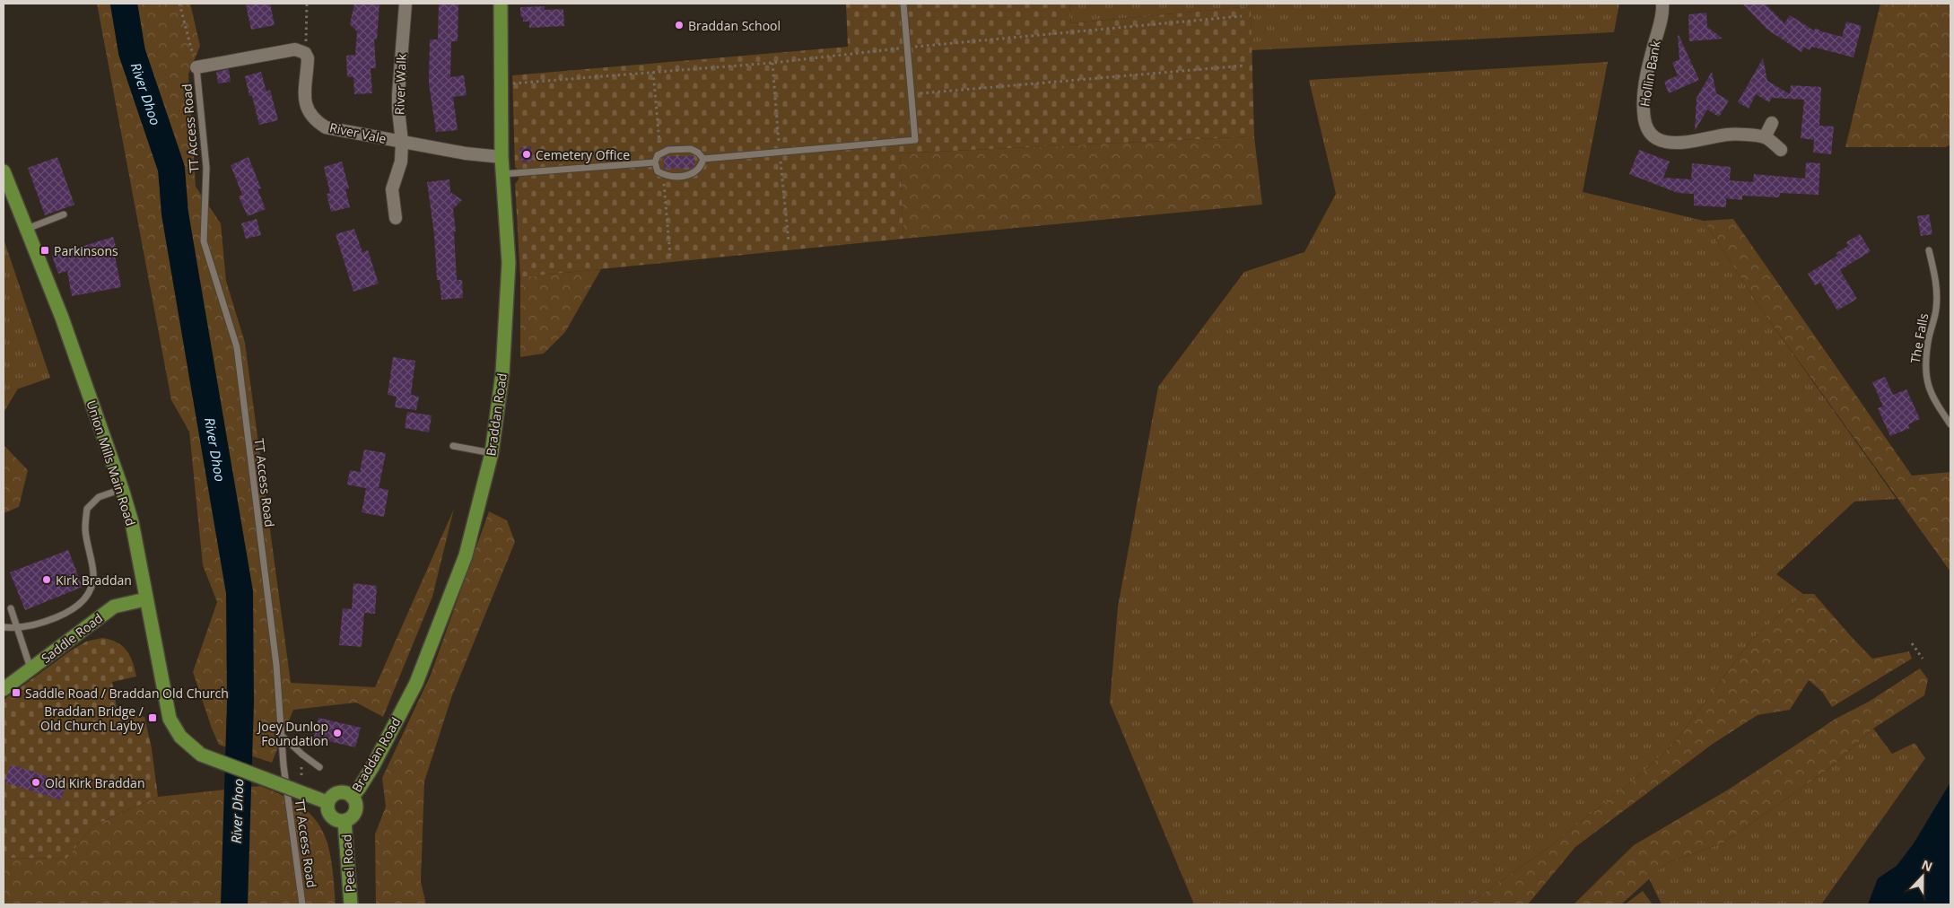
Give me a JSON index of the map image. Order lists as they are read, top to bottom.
{
  "streets": {
    "highway": [
      "Braddan Road",
      "Union Mills Main Road",
      "Saddle Road",
      "Peel Road"
    ],
    "street": ["Hollin Bank", "River Walk", "River Vale"],
    "lane": ["TT Access Road", "The Falls"]
  },
  "crossings": [
    ["River Walk", "River Vale"],
    ["River Vale", "Braddan Road"],
    ["Braddan Road", "Union Mills Main Road"],
    ["Braddan Road", "Peel Road"],
    ["Union Mills Main Road", "Saddle Road"],
    ["Union Mills Main Road", "Peel Road"]
  ],
  "water": ["River Dhoo"],
  "places": {
    "other": [
      "Braddan School",
      "Cemetery Office",
      "Kirk Braddan",
      "Joey Dunlop Foundation",
      "Old Kirk Braddan"
    ],
    "transit": ["Parkinsons", "Saddle Road / Braddan Old Church", "Braddan Bridge / Old Church Layby"]
  },
  "north": "top"
}
